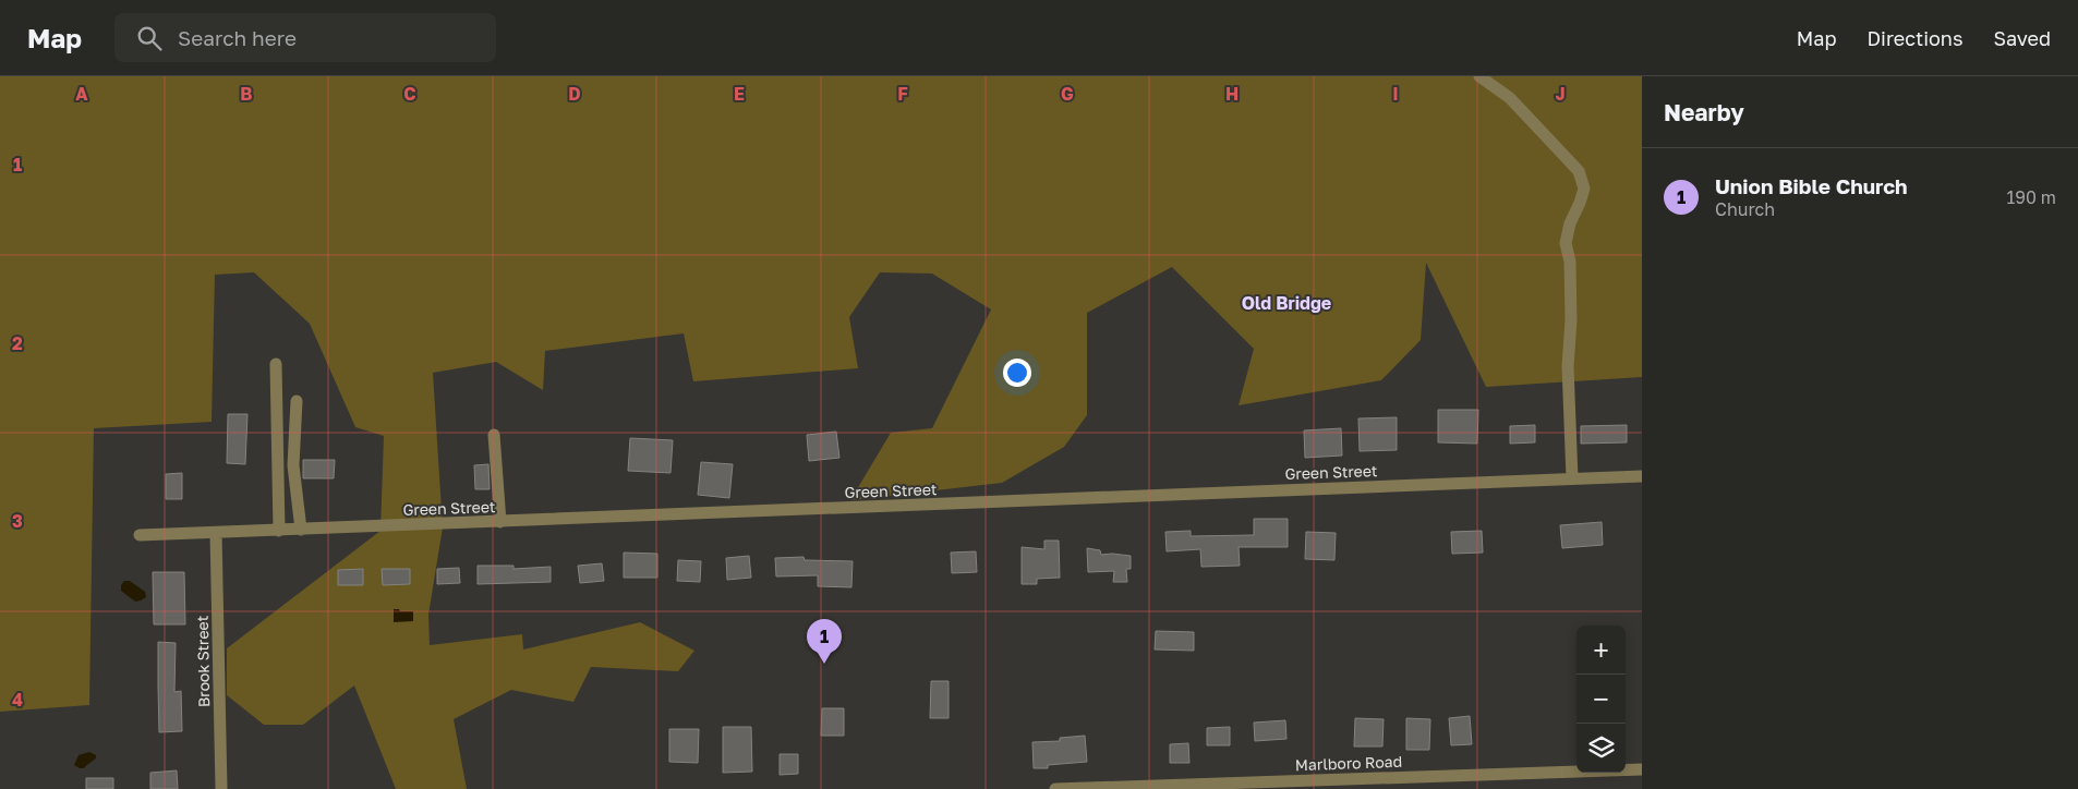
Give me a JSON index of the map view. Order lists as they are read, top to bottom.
{
  "streets": {
    "street": ["Green Street", "Brook Street", "Marlboro Road"]
  },
  "crossings": [
    ["Green Street", "Brook Street"]
  ],
  "districts": ["Old Bridge"],
  "page": {
    "header": "Map",
    "search": "Search here",
    "nav": ["Map", "Directions", "Saved"],
    "heading": "Nearby",
    "list": [
      {
        "mark": "1",
        "name": "Union Bible Church",
        "note": "Church",
        "value": "190 m"
      }
    ],
    "pins": "1",
    "map_buttons": ["+", "−"]
  },
  "grid": {
    "columns": [
      "A",
      "B",
      "C",
      "D",
      "E",
      "F",
      "G",
      "H",
      "I",
      "J"
    ],
    "rows": [
      "1",
      "2",
      "3",
      "4"
    ]
  }
}
